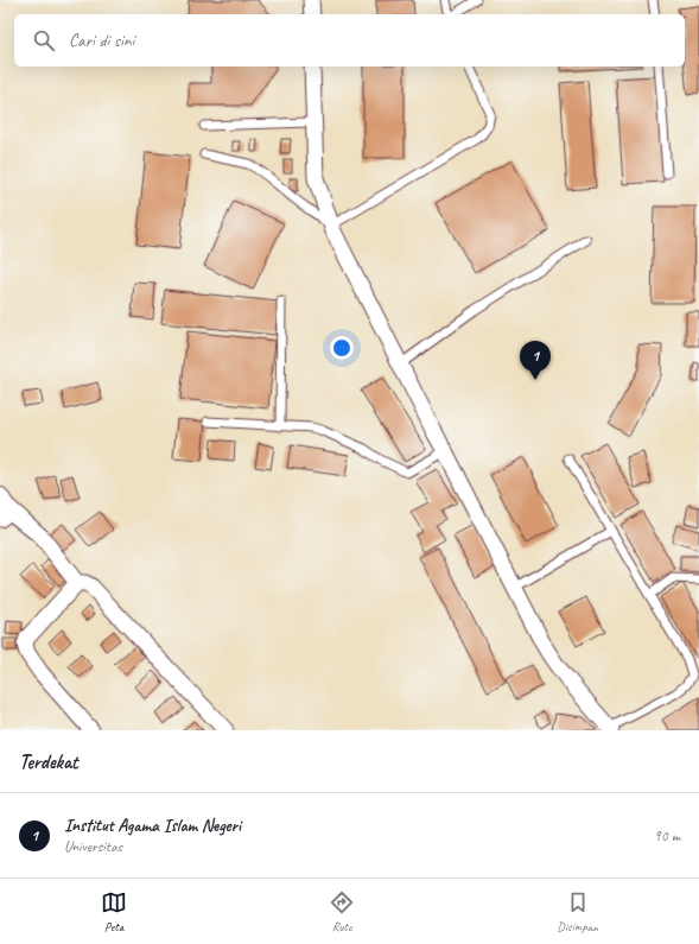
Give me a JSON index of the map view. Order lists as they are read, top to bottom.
{
  "page": {
    "search": "Cari di sini",
    "pins": "1",
    "heading": "Terdekat",
    "list": [
      {
        "mark": "1",
        "name": "Institut Agama Islam Negeri",
        "note": "Universitas",
        "value": "90 m"
      }
    ],
    "nav": ["Peta", "Rute", "Disimpan"]
  }
}
